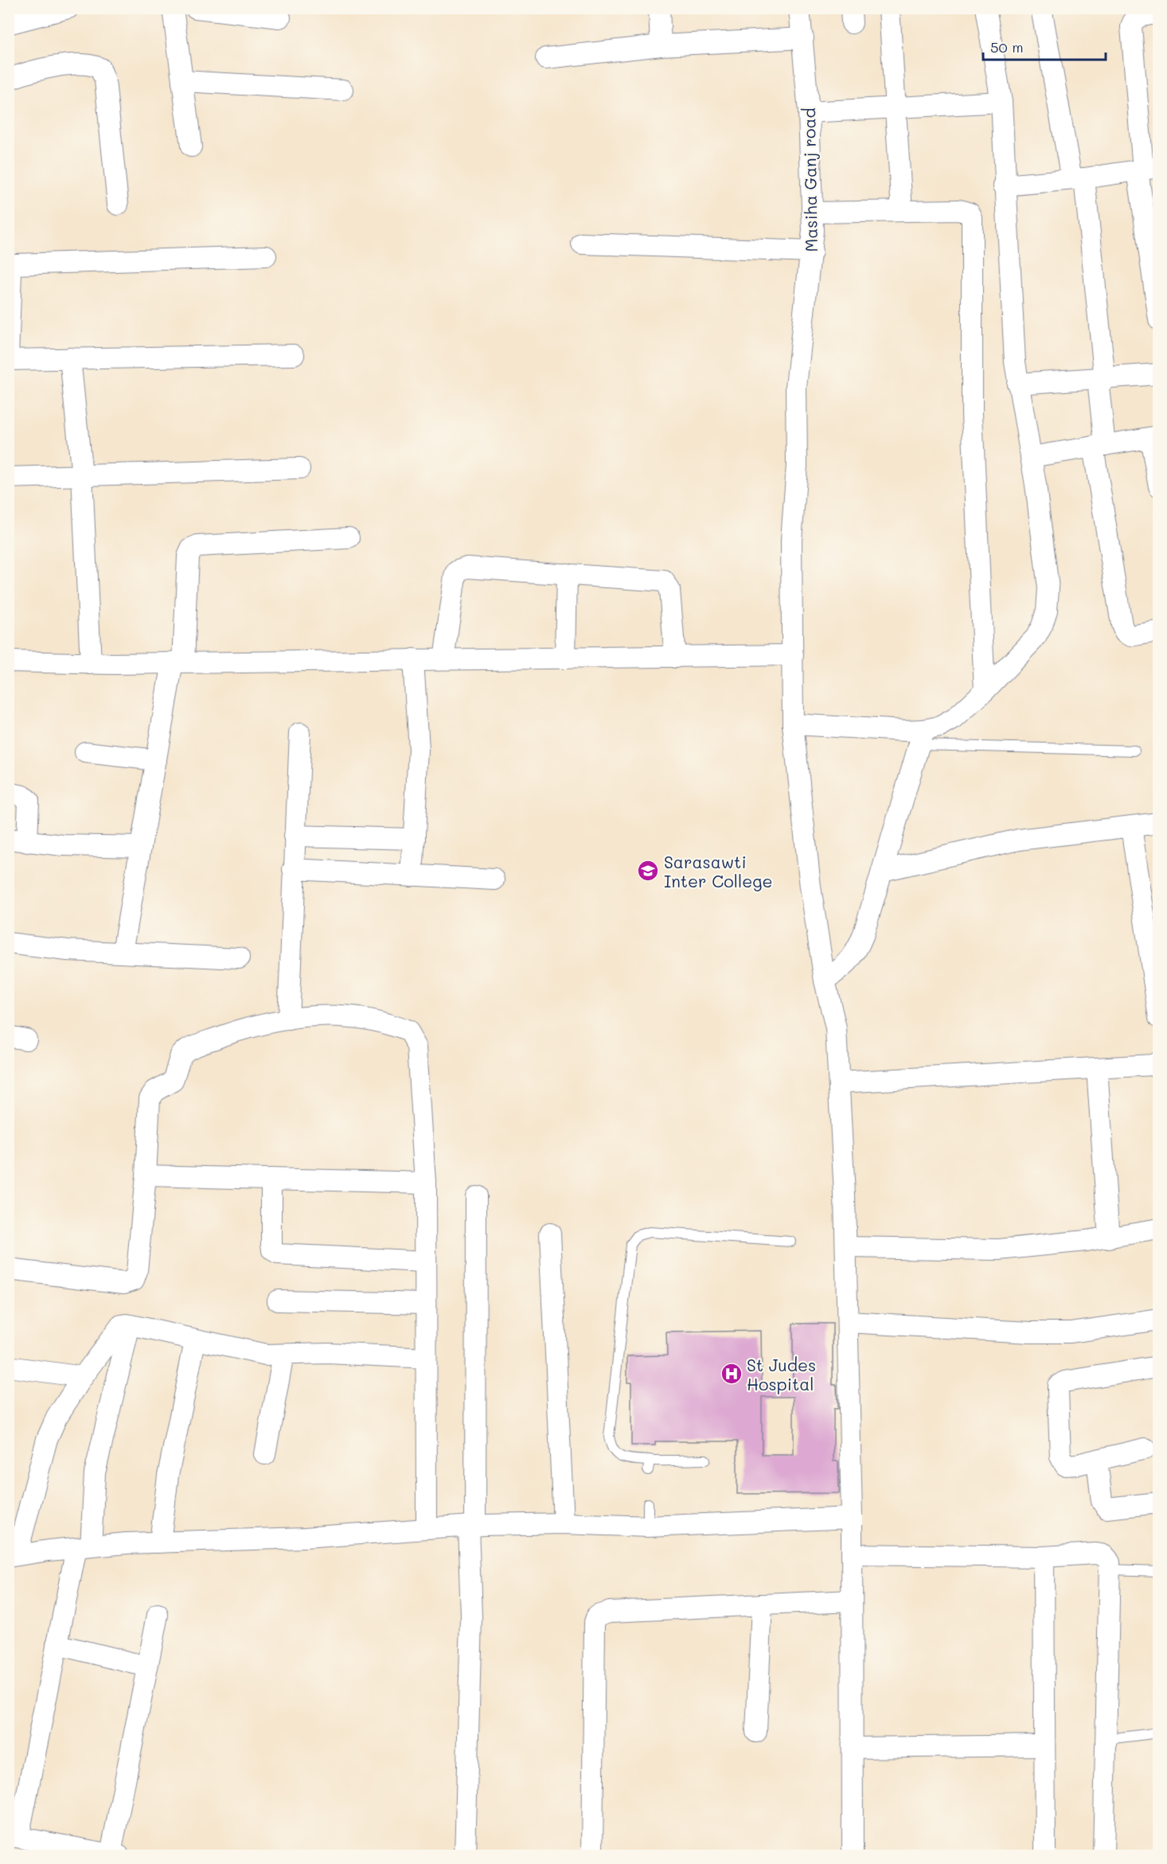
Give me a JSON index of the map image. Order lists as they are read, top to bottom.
{
  "streets": {
    "street": ["Masiha Ganj road"]
  },
  "places": {
    "school or university": ["Sarasawti Inter College"],
    "hospital": ["St Judes Hospital"]
  },
  "scale_bar": "50 m"
}
